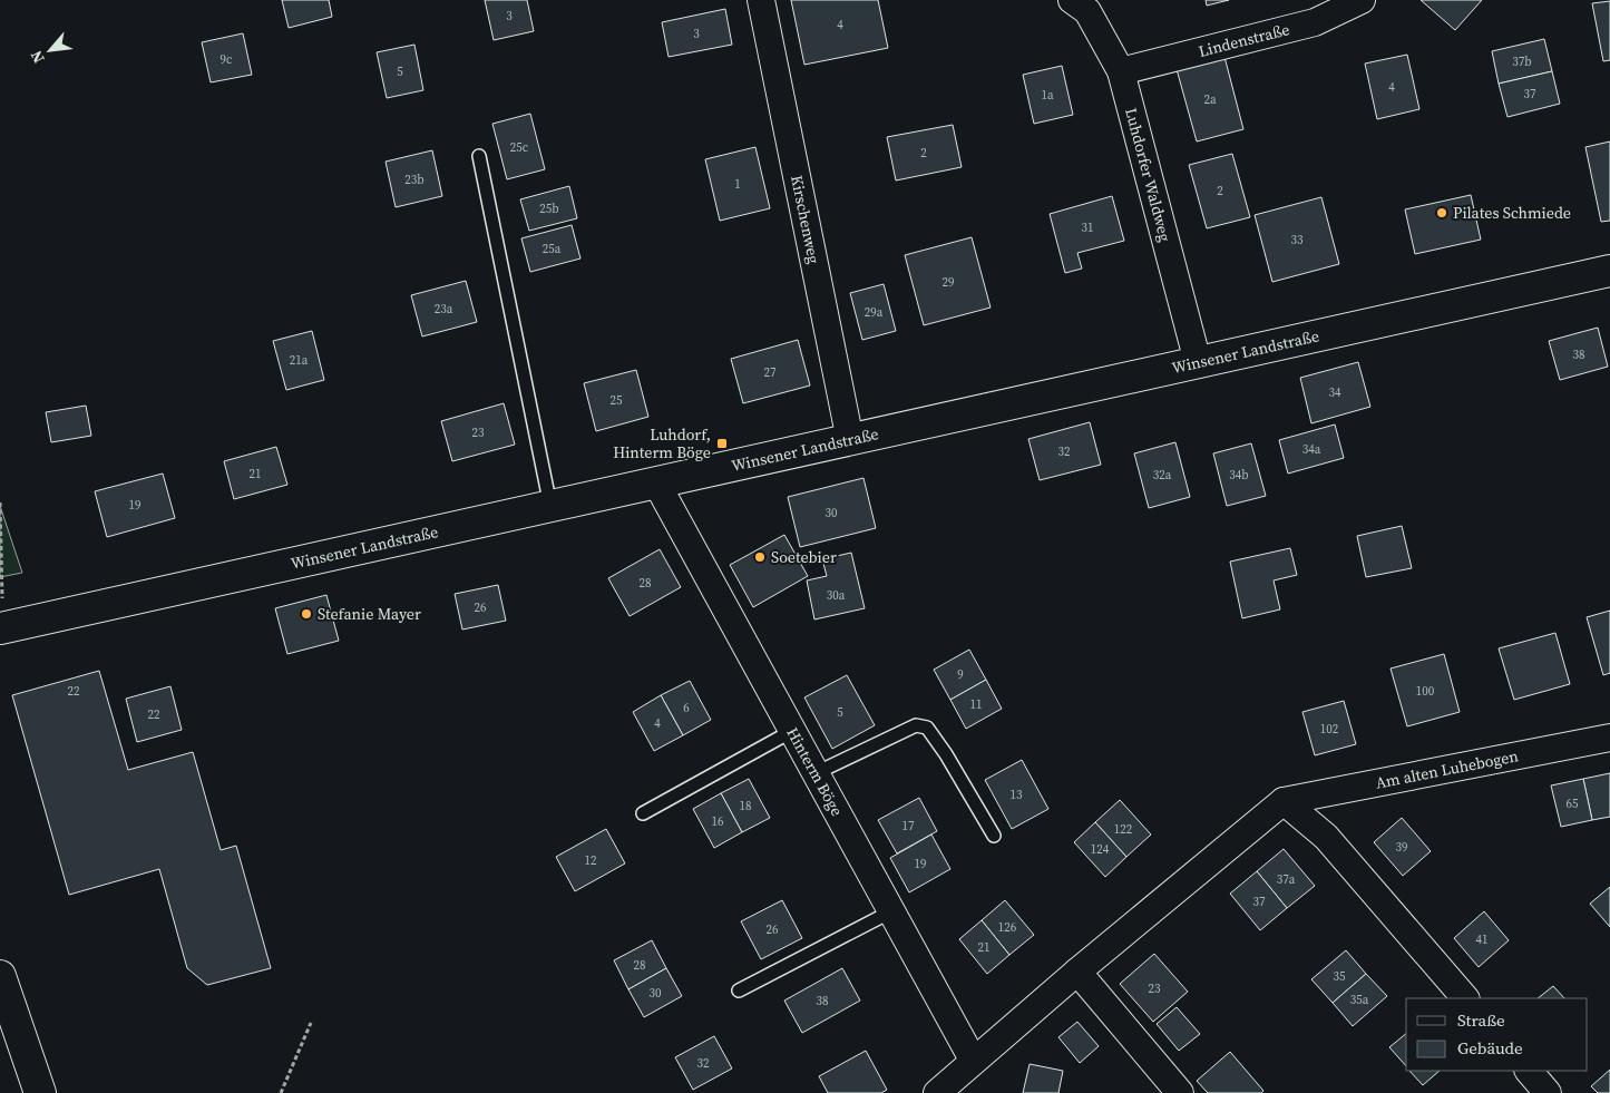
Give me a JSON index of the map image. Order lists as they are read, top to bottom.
{
  "streets": {
    "main road": ["Winsener Landstraße"],
    "street": [
      "Lindenstraße",
      "Luhdorfer Waldweg",
      "Kirschenweg",
      "Am alten Luhebogen",
      "Hinterm Böge"
    ]
  },
  "crossings": [
    ["Lindenstraße", "Luhdorfer Waldweg"],
    ["Luhdorfer Waldweg", "Winsener Landstraße"],
    ["Kirschenweg", "Winsener Landstraße"],
    ["Winsener Landstraße", "Hinterm Böge"],
    ["Am alten Luhebogen", "Hinterm Böge"]
  ],
  "places": {
    "other": ["Pilates Schmiede", "Soetebier", "Stefanie Mayer"],
    "transit": ["Luhdorf, Hinterm Böge"]
  },
  "house_numbers": [
    "3",
    "4",
    "3",
    "9c",
    "37b",
    "5",
    "4",
    "37",
    "1a",
    "2a",
    "25c",
    "2",
    "23b",
    "1",
    "2",
    "25b",
    "31",
    "33",
    "25a",
    "29",
    "23a",
    "29a",
    "38",
    "21a",
    "27",
    "34",
    "25",
    "23",
    "34a",
    "32",
    "21",
    "32a",
    "34b",
    "19",
    "30",
    "28",
    "30a",
    "26",
    "9",
    "22",
    "100",
    "11",
    "6",
    "5",
    "22",
    "4",
    "102",
    "13",
    "65",
    "18",
    "16",
    "17",
    "122",
    "39",
    "124",
    "12",
    "19",
    "37a",
    "37",
    "126",
    "26",
    "41",
    "21",
    "28",
    "35",
    "23",
    "30",
    "35a",
    "38",
    "32"
  ],
  "legend": ["Straße", "Gebäude"],
  "north": "bottom left"
}
